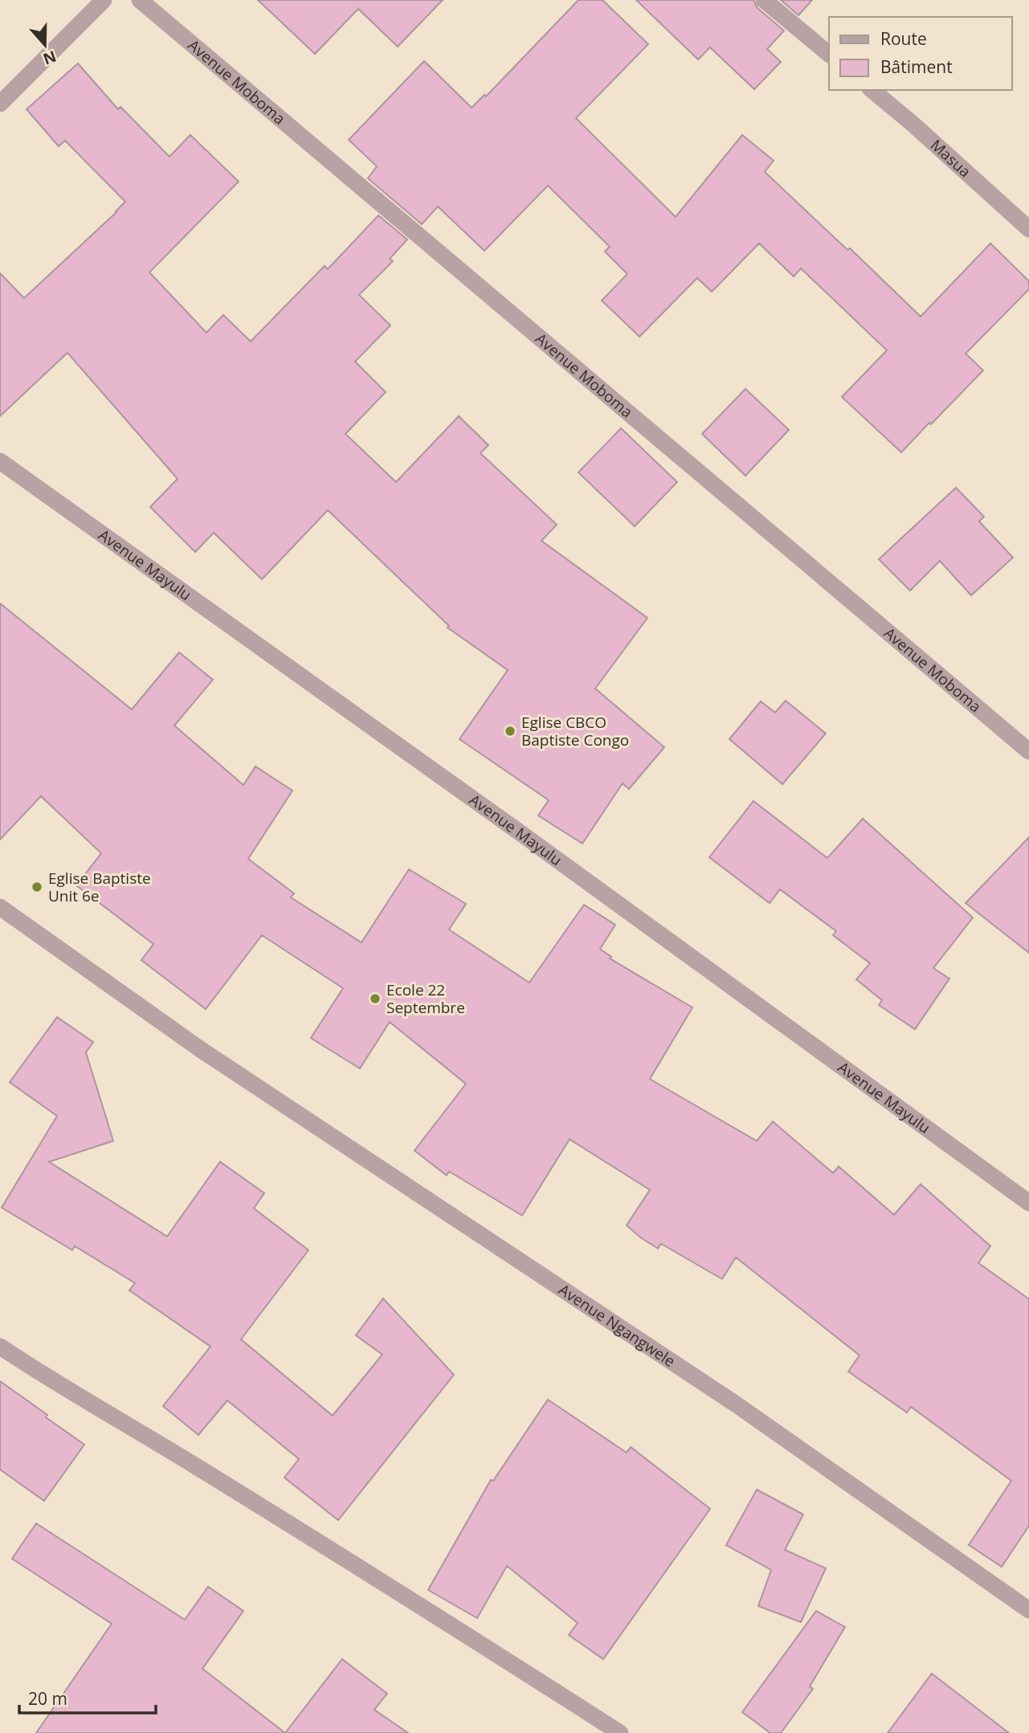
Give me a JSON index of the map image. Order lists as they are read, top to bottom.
{
  "streets": {
    "street": [
      "Avenue Moboma",
      "Masua",
      "Avenue Mayulu",
      "Avenue Ngangwele"
    ]
  },
  "places": ["Eglise CBCO Baptiste Congo", "Eglise Baptiste Unit 6e", "Ecole 22 Septembre"],
  "legend": ["Route", "Bâtiment"],
  "scale_bar": "20 m",
  "north": "bottom"
}
